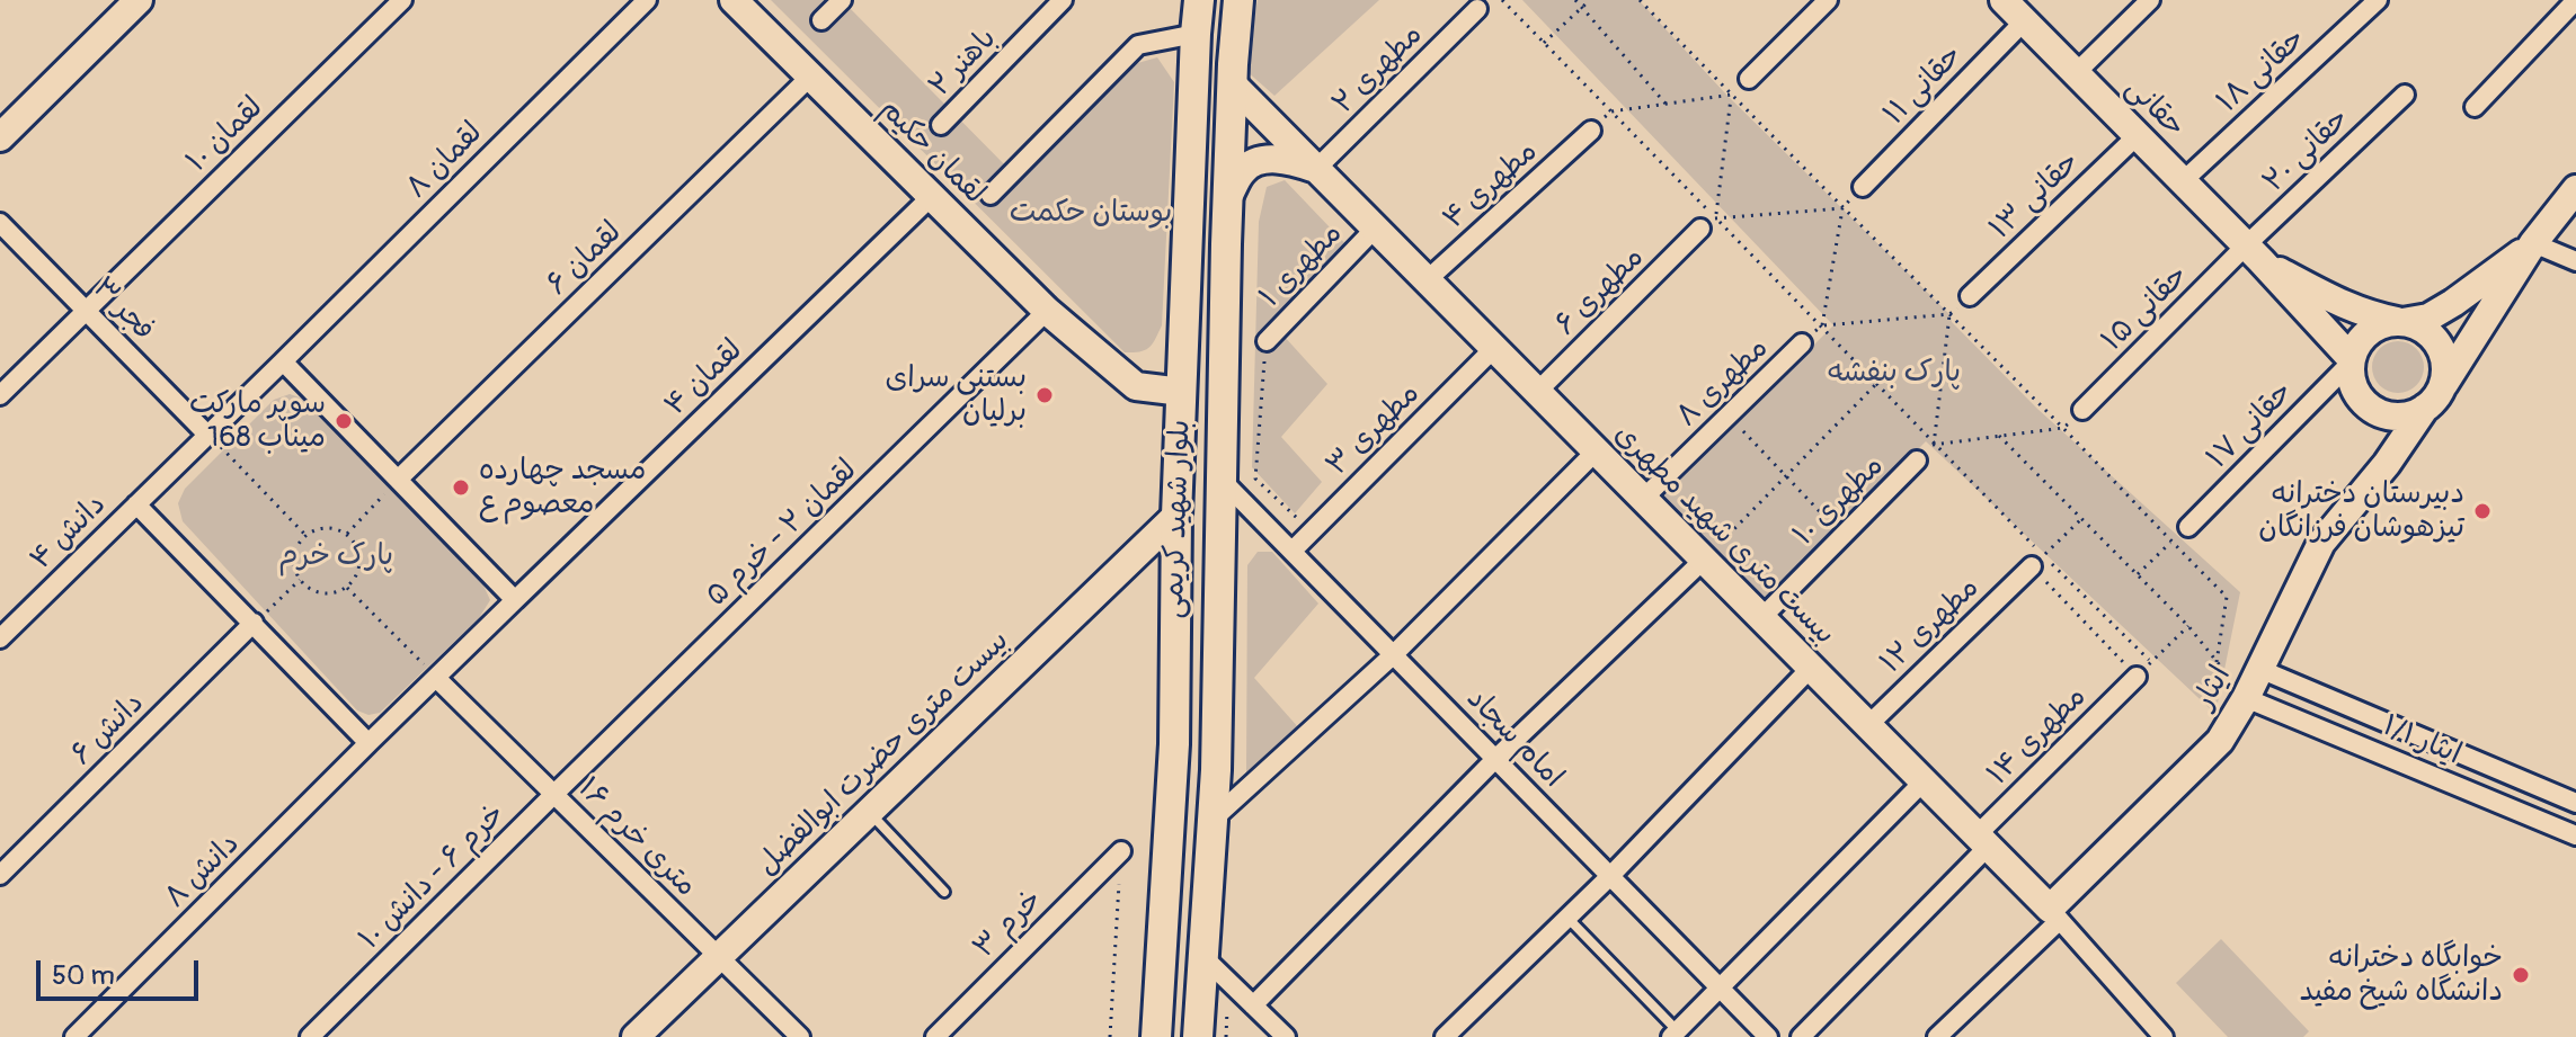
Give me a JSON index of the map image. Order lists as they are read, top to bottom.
{
  "streets": {
    "main road": [
      "حقانی",
      "لقمان حکیم",
      "بلوار شهید کریمی",
      "بیست متری شهید مطهری",
      "ایثار",
      "بیست متری حضرت ابوالفضل"
    ],
    "street": [
      "باهنر ۲",
      "مطهری ۲",
      "حقانی ۱۸",
      "حقانی ۱۱",
      "لقمان ۱۰",
      "حقانی ۲۰",
      "لقمان ۸",
      "مطهری ۴",
      "حقانی ۱۳",
      "لقمان ۶",
      "مطهری ۱",
      "مطهری ۶",
      "حقانی ۱۵",
      "فجر ۳",
      "لقمان ۴",
      "مطهری ۸",
      "حقانی ۱۷",
      "مطهری ۳",
      "مطهری ۱۰",
      "دانش ۴",
      "لقمان ۲ - خرم ۵",
      "مطهری ۱۲",
      "دانش ۶",
      "مطهری ۱۴",
      "امام سجاد",
      "ایثار ۱/۱",
      "۱۶ متری خرم",
      "دانش ۸",
      "خرم ۶ - دانش ۱۰",
      "خرم ۳"
    ]
  },
  "crossings": [
    ["مطهری ۲", "بیست متری شهید مطهری"],
    ["حقانی ۱۸", "حقانی"],
    ["حقانی ۱۱", "حقانی"],
    ["حقانی", "حقانی ۲۰"],
    ["حقانی", "حقانی ۱۳"],
    ["حقانی", "حقانی ۱۵"],
    ["لقمان ۱۰", "فجر ۳"],
    ["حقانی ۲۰", "حقانی ۱۵"],
    ["لقمان حکیم", "لقمان ۶"],
    ["لقمان حکیم", "لقمان ۴"],
    ["لقمان حکیم", "بلوار شهید کریمی"],
    ["لقمان حکیم", "لقمان ۲ - خرم ۵"],
    ["لقمان ۸", "فجر ۳"],
    ["لقمان ۸", "دانش ۴"],
    ["مطهری ۴", "بیست متری شهید مطهری"],
    ["مطهری ۱", "بیست متری شهید مطهری"],
    ["مطهری ۶", "بیست متری شهید مطهری"],
    ["فجر ۳", "دانش ۴"],
    ["لقمان ۴", "۱۶ متری خرم"],
    ["لقمان ۴", "دانش ۸"],
    ["مطهری ۸", "بیست متری شهید مطهری"],
    ["حقانی ۱۷", "ایثار"],
    ["مطهری ۳", "بیست متری شهید مطهری"],
    ["مطهری ۳", "امام سجاد"],
    ["مطهری ۱۰", "بیست متری شهید مطهری"],
    ["بلوار شهید کریمی", "بیست متری شهید مطهری"],
    ["بلوار شهید کریمی", "امام سجاد"],
    ["بلوار شهید کریمی", "بیست متری حضرت ابوالفضل"],
    ["لقمان ۲ - خرم ۵", "۱۶ متری خرم"],
    ["لقمان ۲ - خرم ۵", "خرم ۶ - دانش ۱۰"],
    ["بیست متری شهید مطهری", "مطهری ۱۲"],
    ["بیست متری شهید مطهری", "ایثار"],
    ["بیست متری شهید مطهری", "مطهری ۱۴"],
    ["ایثار", "ایثار ۱/۱"],
    ["بیست متری حضرت ابوالفضل", "۱۶ متری خرم"],
    ["۱۶ متری خرم", "دانش ۸"],
    ["۱۶ متری خرم", "خرم ۶ - دانش ۱۰"]
  ],
  "parks": ["بوستان حکمت", "پارک بنفشه", "پارک خرم"],
  "places": [
    "بستنی سرای برلیان",
    "سوپر مارکت میناب 168",
    "مسجد چهارده معصوم ع",
    "دبیرستان دخترانه تیزهوشان فرزانگان",
    "خوابگاه دخترانه دانشگاه شیخ مفید"
  ],
  "scale_bar": "50 m"
}
